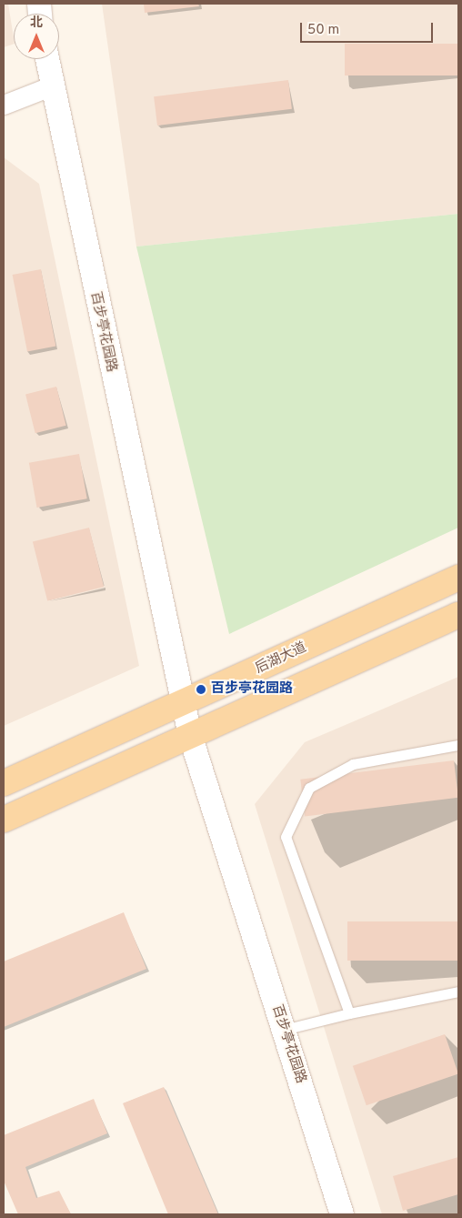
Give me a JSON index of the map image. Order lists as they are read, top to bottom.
{
  "streets": {
    "main road": ["后湖大道"],
    "street": ["百步亭花园路"]
  },
  "crossings": [
    ["百步亭花园路", "后湖大道"]
  ],
  "places": ["百步亭花园路"],
  "scale_bar": "50 m",
  "north": "top"
}
